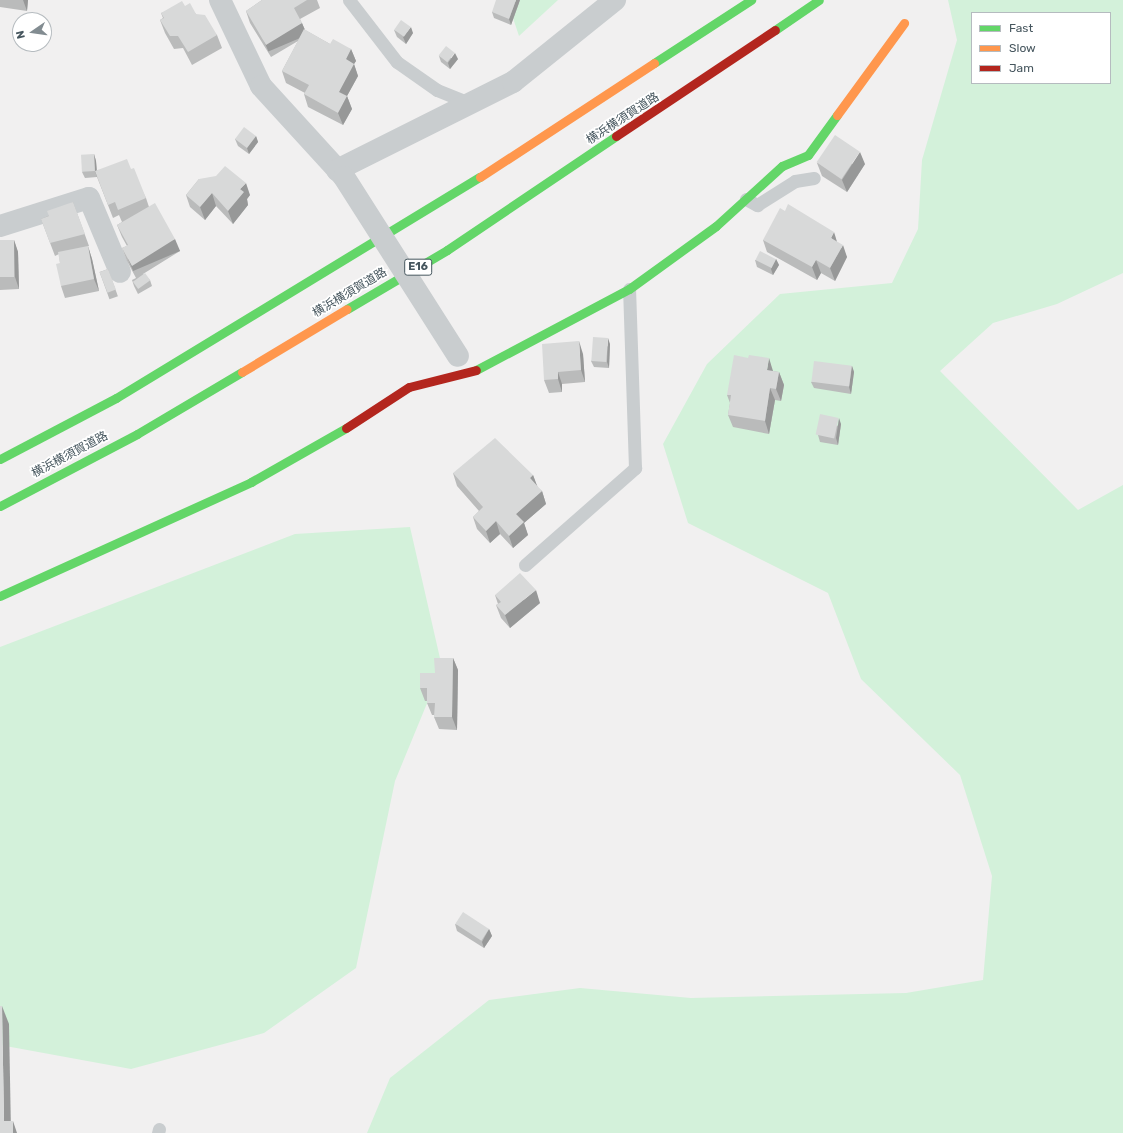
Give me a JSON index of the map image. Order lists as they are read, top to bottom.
{
  "streets": {
    "main road": ["横浜横須賀道路", "E16"]
  },
  "legend": ["Fast", "Slow", "Jam"],
  "north": "left"
}
